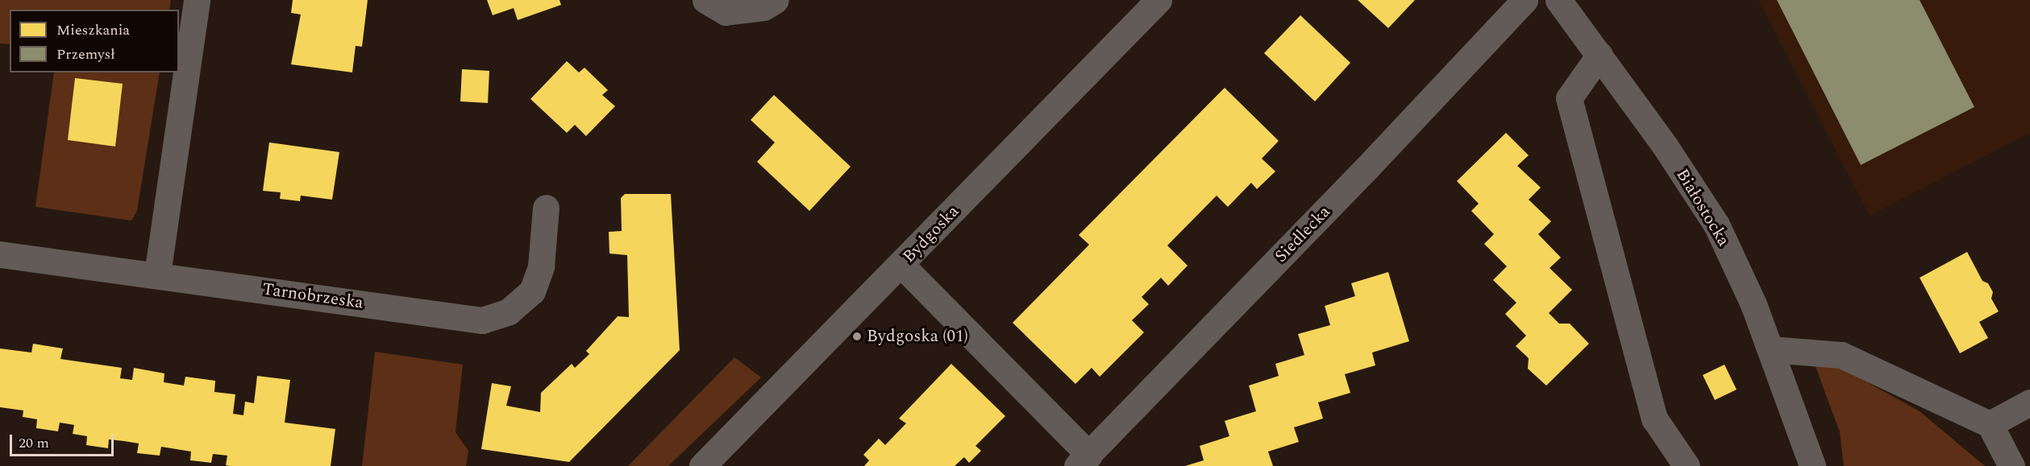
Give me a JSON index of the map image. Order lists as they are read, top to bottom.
{
  "streets": {
    "street": [
      "Białostocka",
      "Bydgoska",
      "Siedlecka",
      "Tarnobrzeska"
    ]
  },
  "places": ["Bydgoska (01)"],
  "legend": ["Mieszkania", "Przemysł"],
  "scale_bar": "20 m"
}
